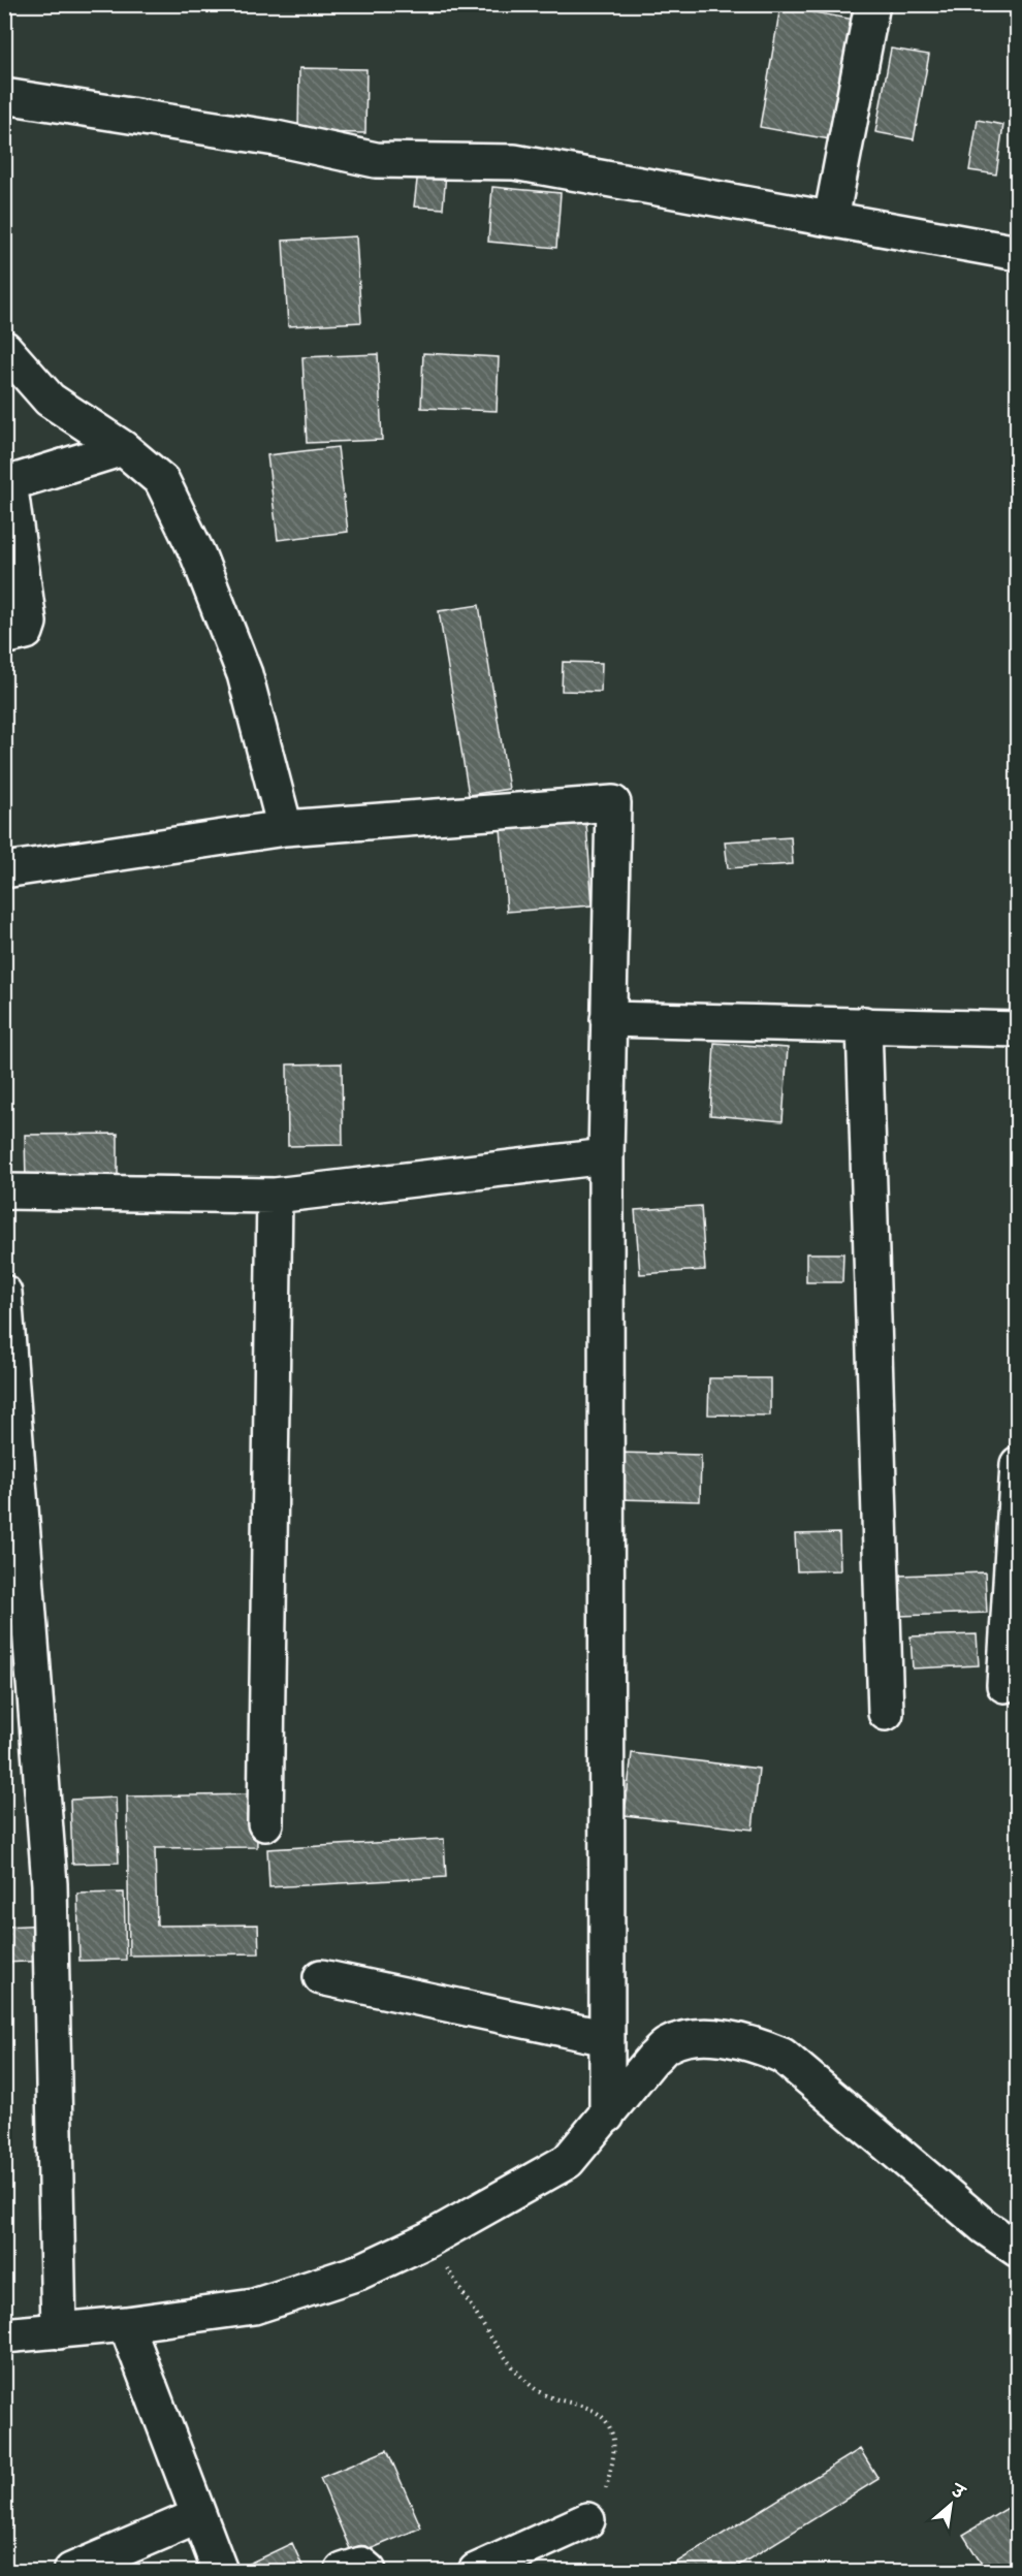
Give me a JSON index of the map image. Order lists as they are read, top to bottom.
{
  "north": "top right"
}
